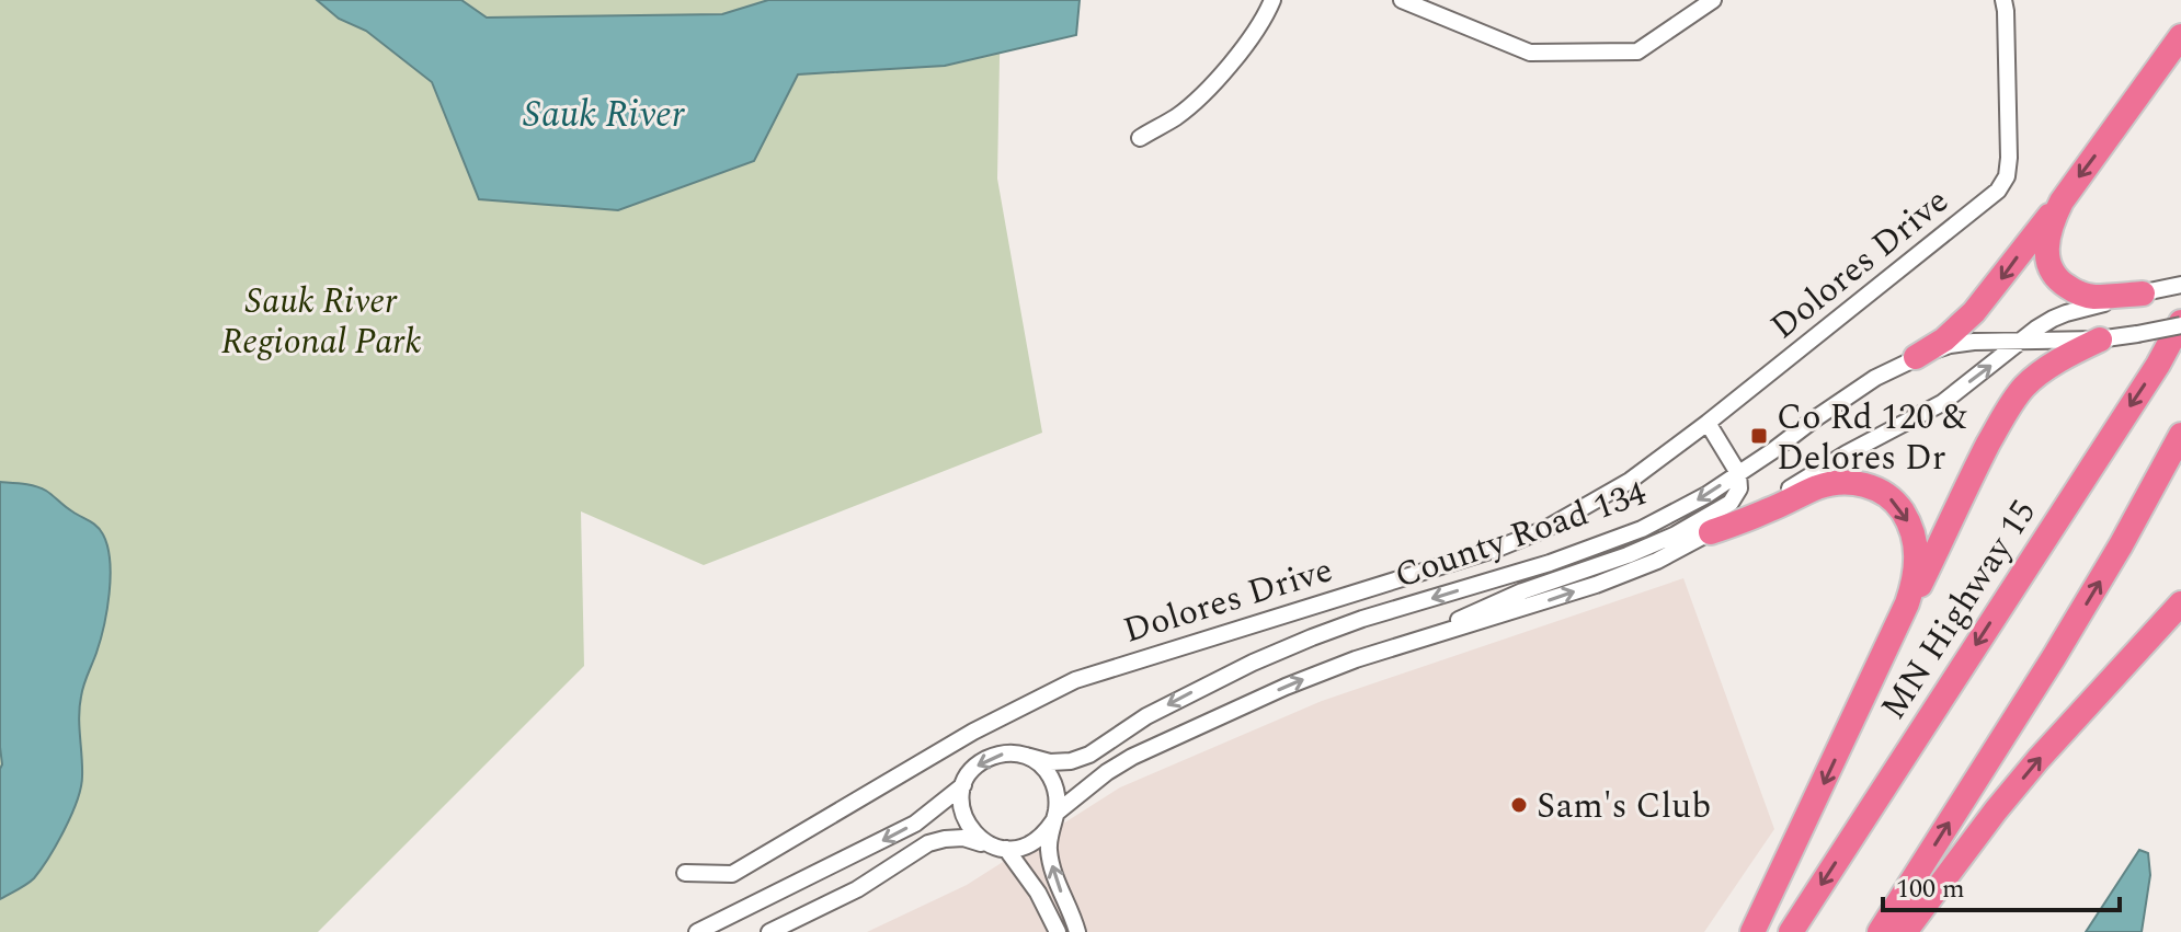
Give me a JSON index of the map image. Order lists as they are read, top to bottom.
{
  "streets": {
    "highway": ["MN Highway 15"],
    "street": ["Dolores Drive", "County Road 134"]
  },
  "crossings": [
    ["County Road 134", "MN Highway 15"]
  ],
  "water": ["Sauk River"],
  "parks": ["Sauk River Regional Park"],
  "places": {
    "transit": ["Co Rd 120 & Delores Dr"],
    "other": ["Sam's Club"]
  },
  "scale_bar": "100 m"
}
